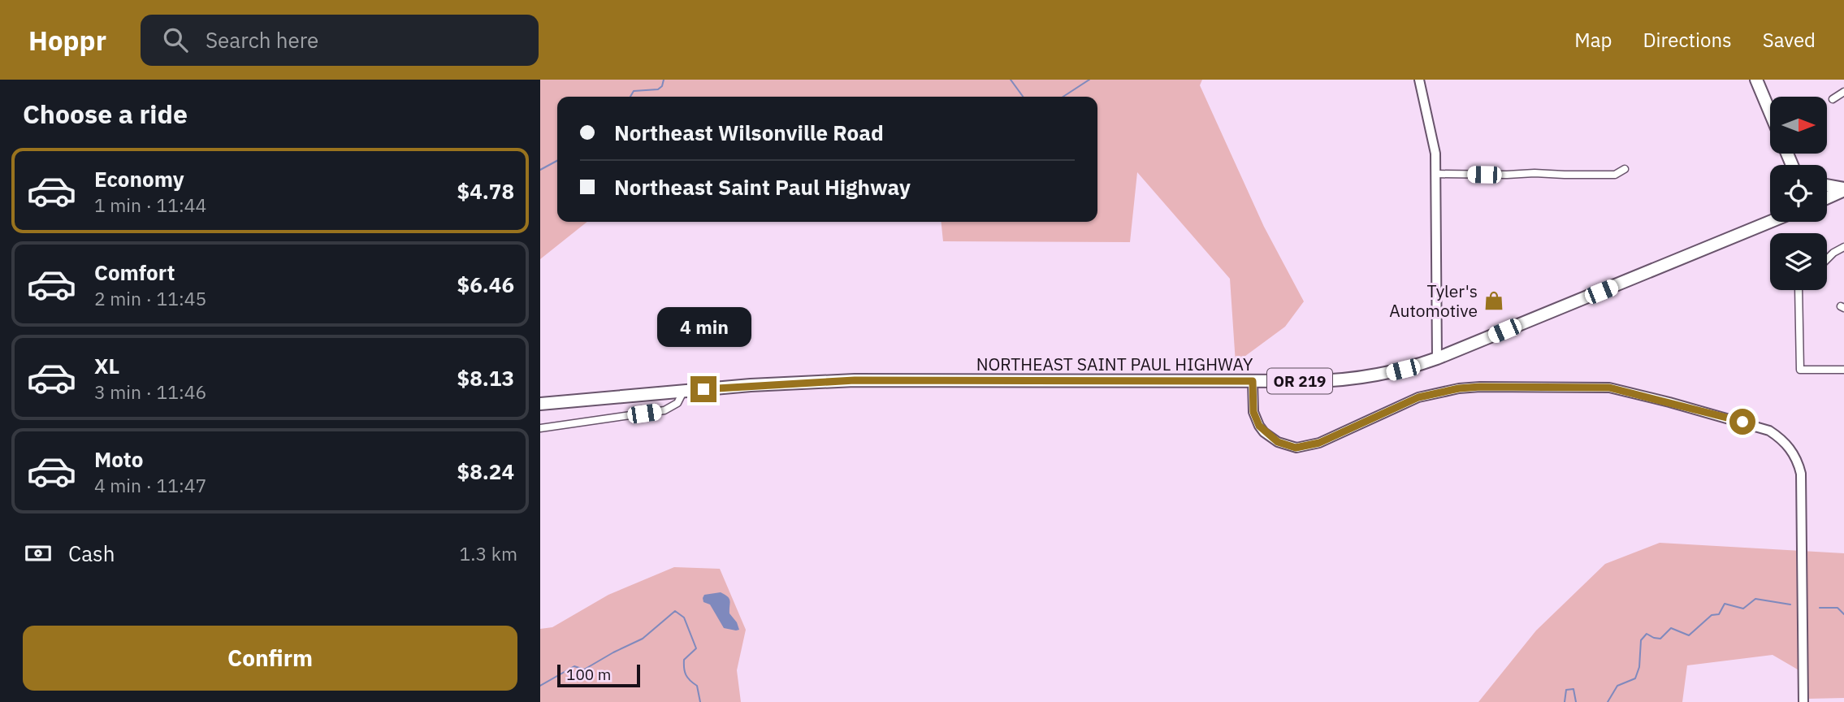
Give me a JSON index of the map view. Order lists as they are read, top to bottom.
{
  "streets": {
    "highway": ["NORTHEAST SAINT PAUL HIGHWAY", "OR 219"]
  },
  "places": {
    "shop": ["Tyler's Automotive"]
  },
  "scale_bar": "100 m",
  "north": "right",
  "page": {
    "header": "Hoppr",
    "search": "Search here",
    "nav": ["Map", "Directions", "Saved"],
    "heading": "Choose a ride",
    "banner": ["Northeast Wilsonville Road", "Northeast Saint Paul Highway"],
    "list": [
      {
        "name": "Economy",
        "note": "1 min · 11:44",
        "value": "$4.78"
      },
      {
        "name": "Comfort",
        "note": "2 min · 11:45",
        "value": "$6.46"
      },
      {
        "name": "XL",
        "note": "3 min · 11:46",
        "value": "$8.13"
      },
      {
        "name": "Moto",
        "note": "4 min · 11:47",
        "value": "$8.24"
      }
    ],
    "bubble": "4 min",
    "pay": ["Cash", "1.3 km"],
    "buttons": "Confirm",
    "scale": "100 m"
  }
}
